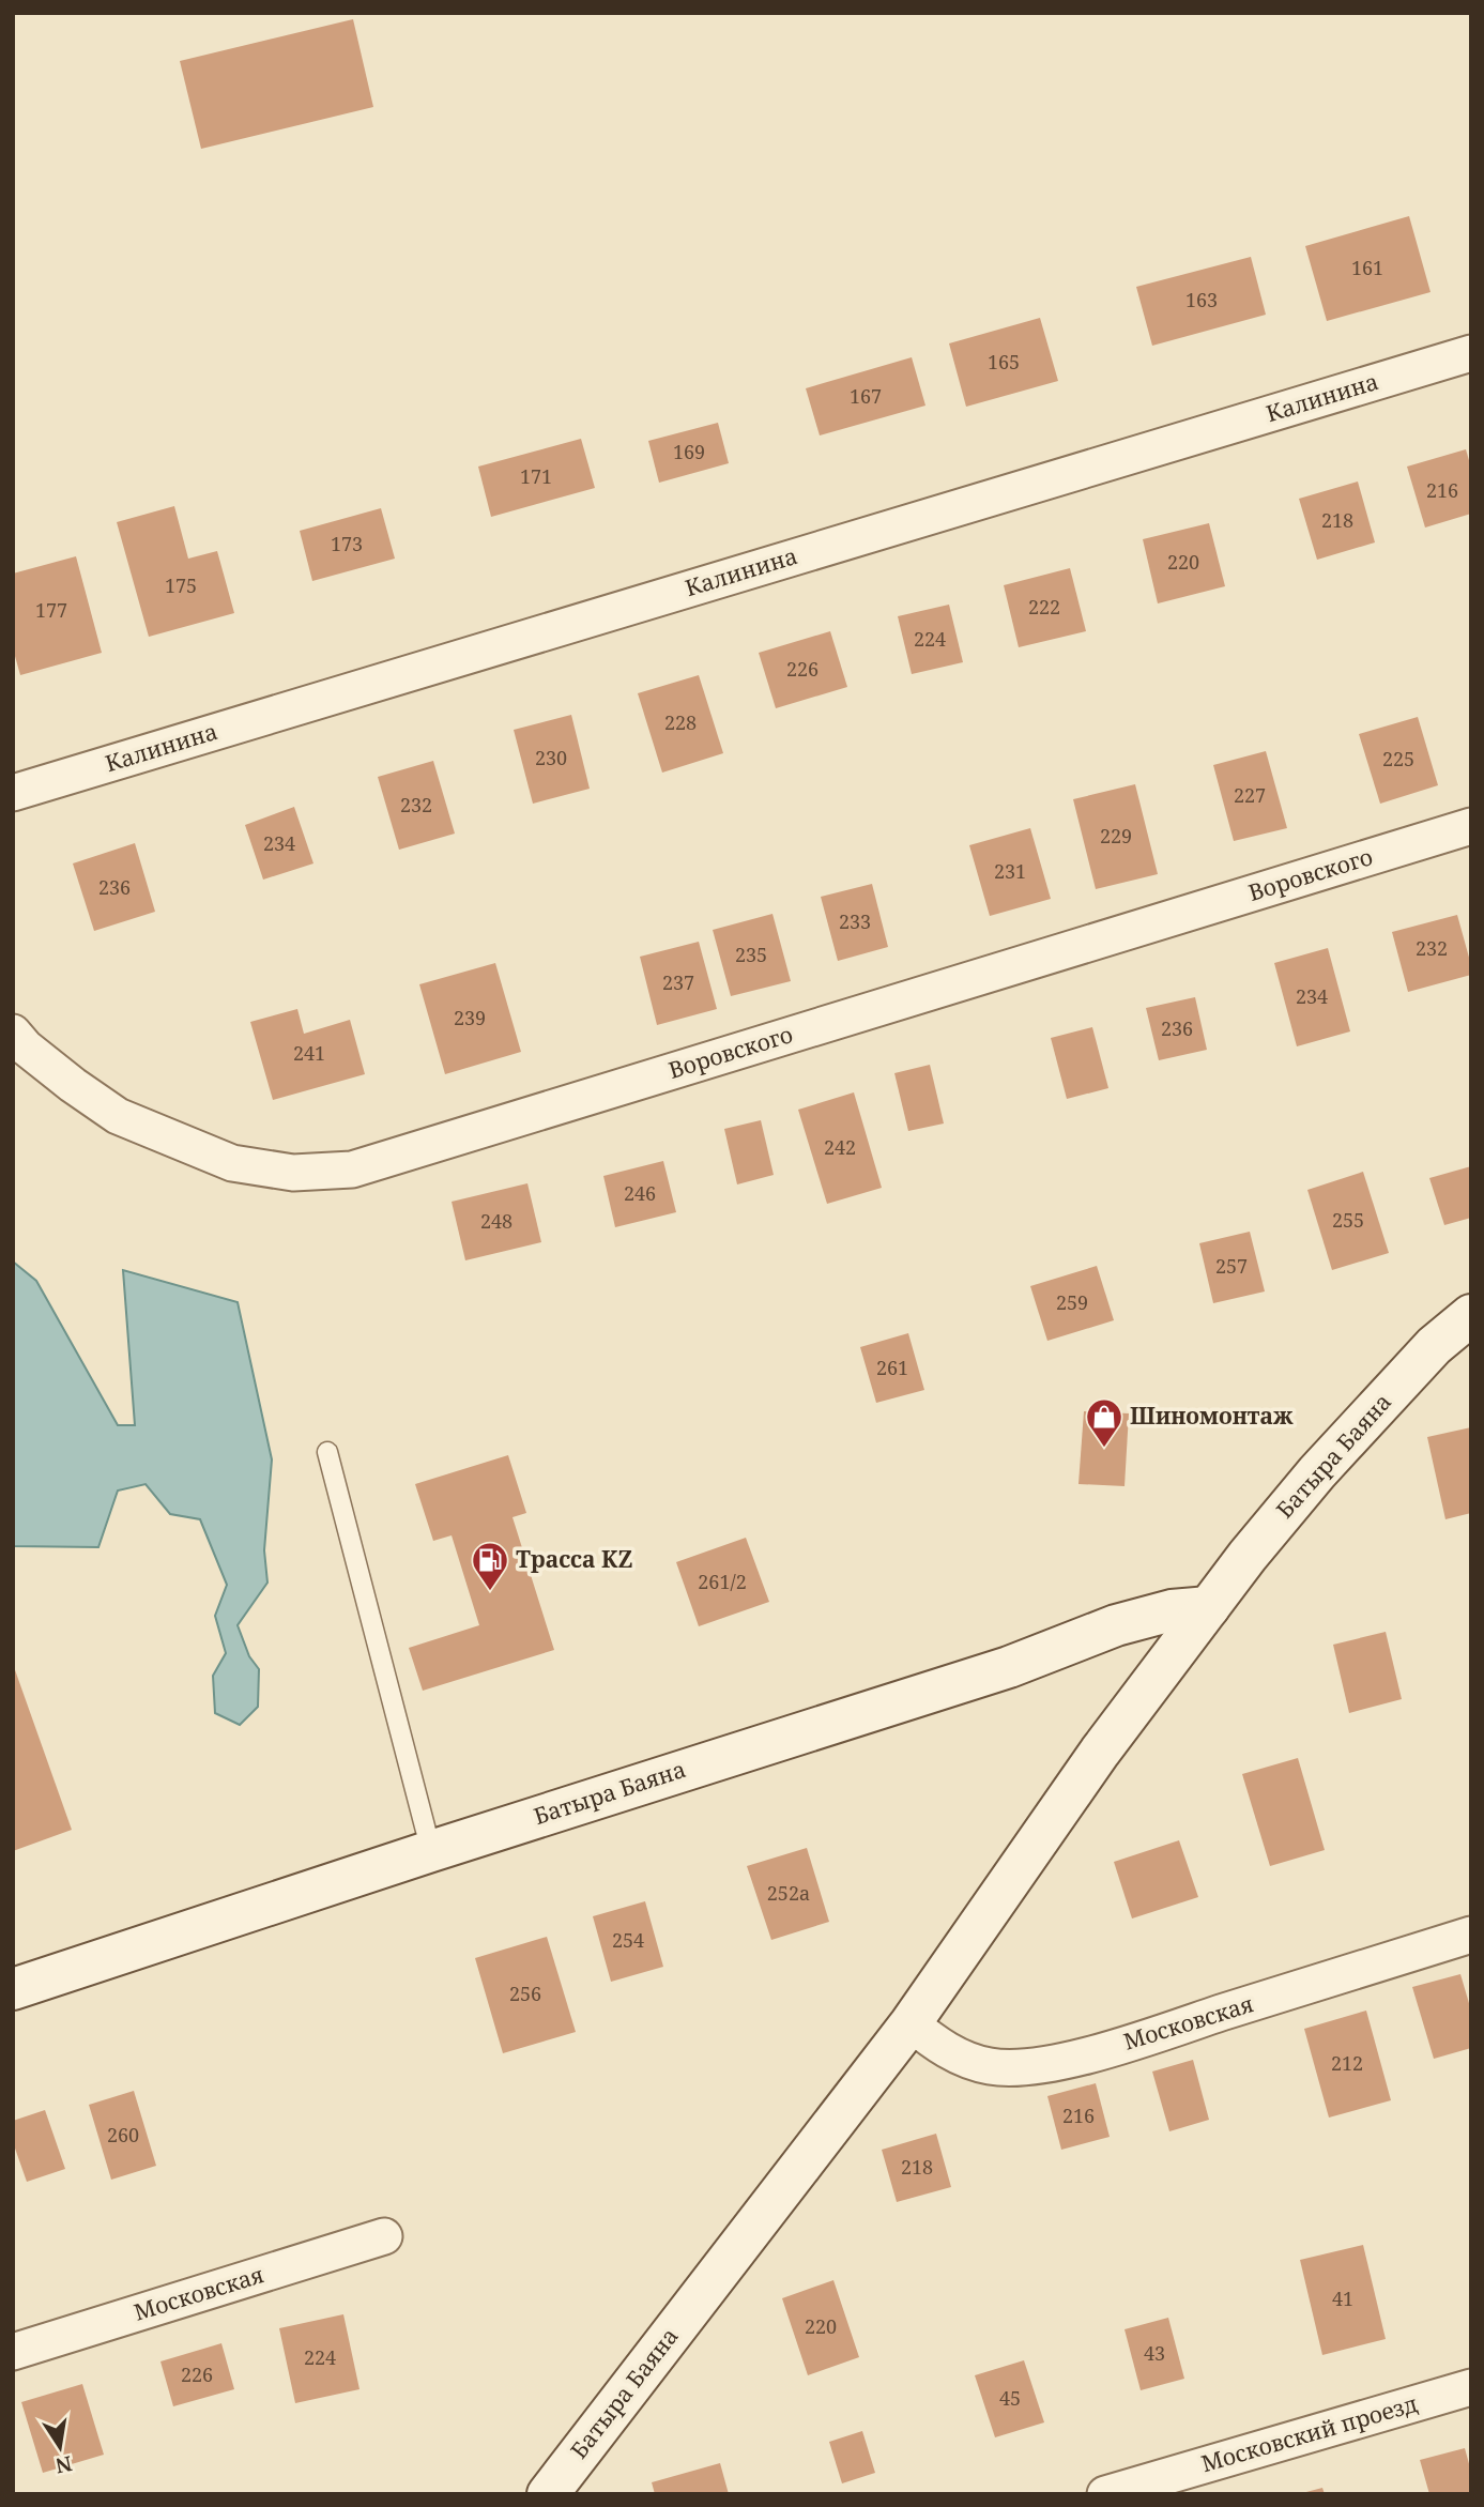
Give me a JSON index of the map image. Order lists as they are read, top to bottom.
{
  "streets": {
    "street": [
      "Калинина",
      "Воровского",
      "Батыра Баяна",
      "Московская",
      "Московский проезд"
    ]
  },
  "crossings": [
    ["Батыра Баяна", "Московская"]
  ],
  "places": {
    "shop": ["Шиномонтаж"],
    "fuel station": ["Трасса KZ"]
  },
  "house_numbers": [
    "161",
    "163",
    "165",
    "167",
    "169",
    "171",
    "216",
    "218",
    "173",
    "220",
    "175",
    "222",
    "177",
    "224",
    "226",
    "228",
    "230",
    "225",
    "227",
    "232",
    "229",
    "234",
    "231",
    "236",
    "233",
    "232",
    "235",
    "237",
    "234",
    "239",
    "236",
    "241",
    "242",
    "246",
    "255",
    "248",
    "257",
    "259",
    "261",
    "261/2",
    "252а",
    "254",
    "256",
    "212",
    "216",
    "260",
    "218",
    "41",
    "220",
    "43",
    "224",
    "226",
    "45"
  ],
  "north": "bottom"
}
